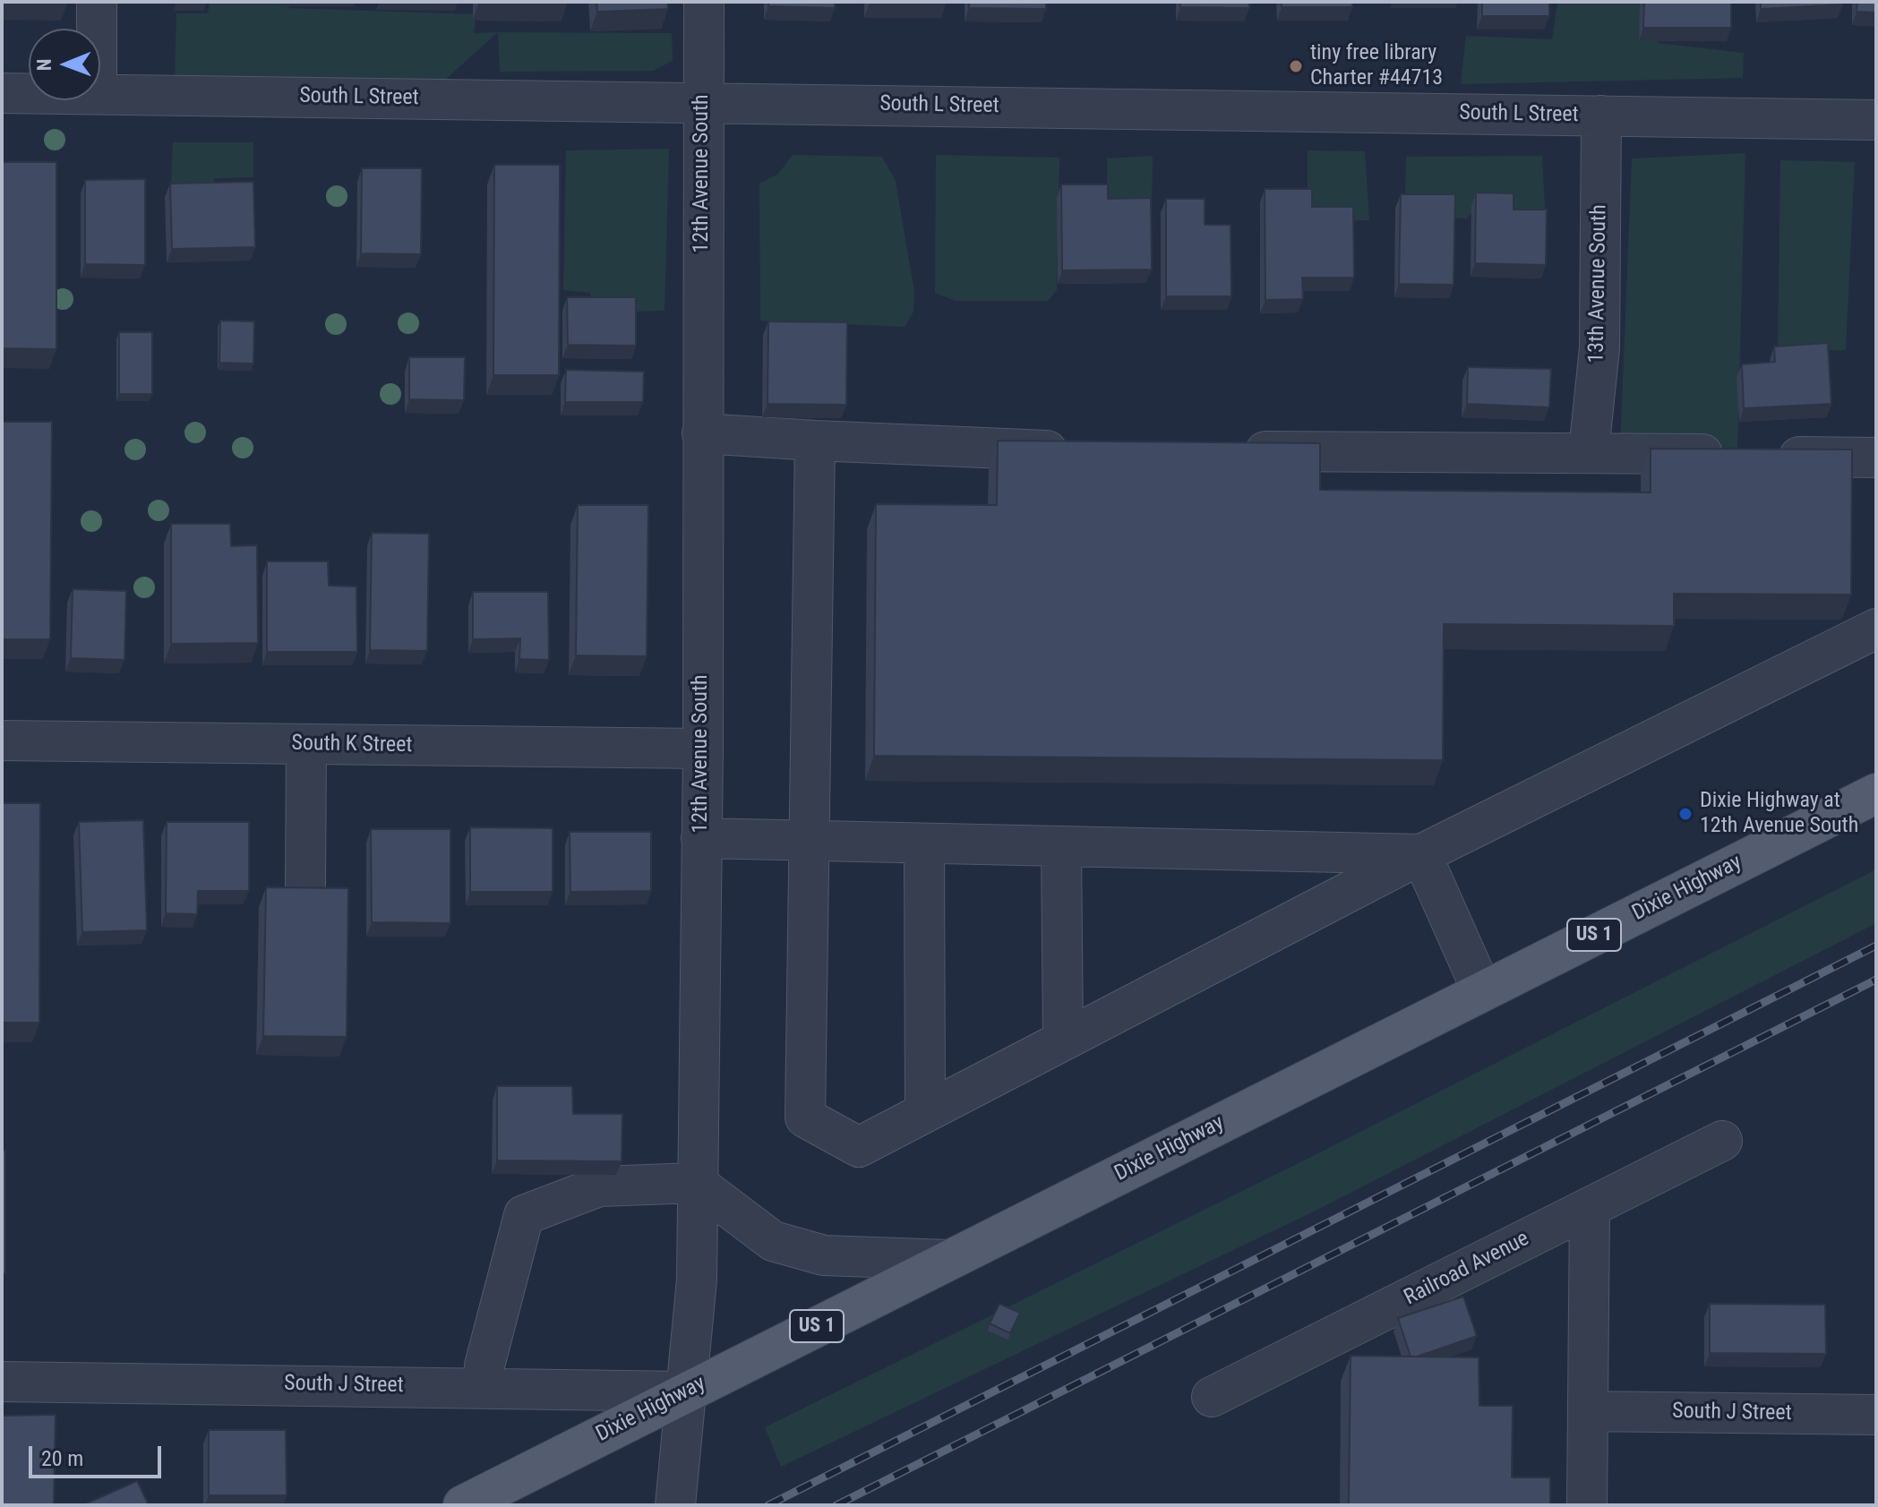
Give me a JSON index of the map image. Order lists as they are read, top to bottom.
{
  "streets": {
    "main road": ["Dixie Highway", "US 1"],
    "street": [
      "South L Street",
      "12th Avenue South",
      "13th Avenue South",
      "South K Street",
      "Railroad Avenue",
      "South J Street"
    ]
  },
  "crossings": [
    ["South L Street", "12th Avenue South"],
    ["South L Street", "13th Avenue South"],
    ["12th Avenue South", "South K Street"],
    ["12th Avenue South", "Dixie Highway"],
    ["12th Avenue South", "South J Street"],
    ["Dixie Highway", "South J Street"]
  ],
  "places": ["tiny free library Charter #44713", "Dixie Highway at 12th Avenue South"],
  "scale_bar": "20 m",
  "north": "left"
}
